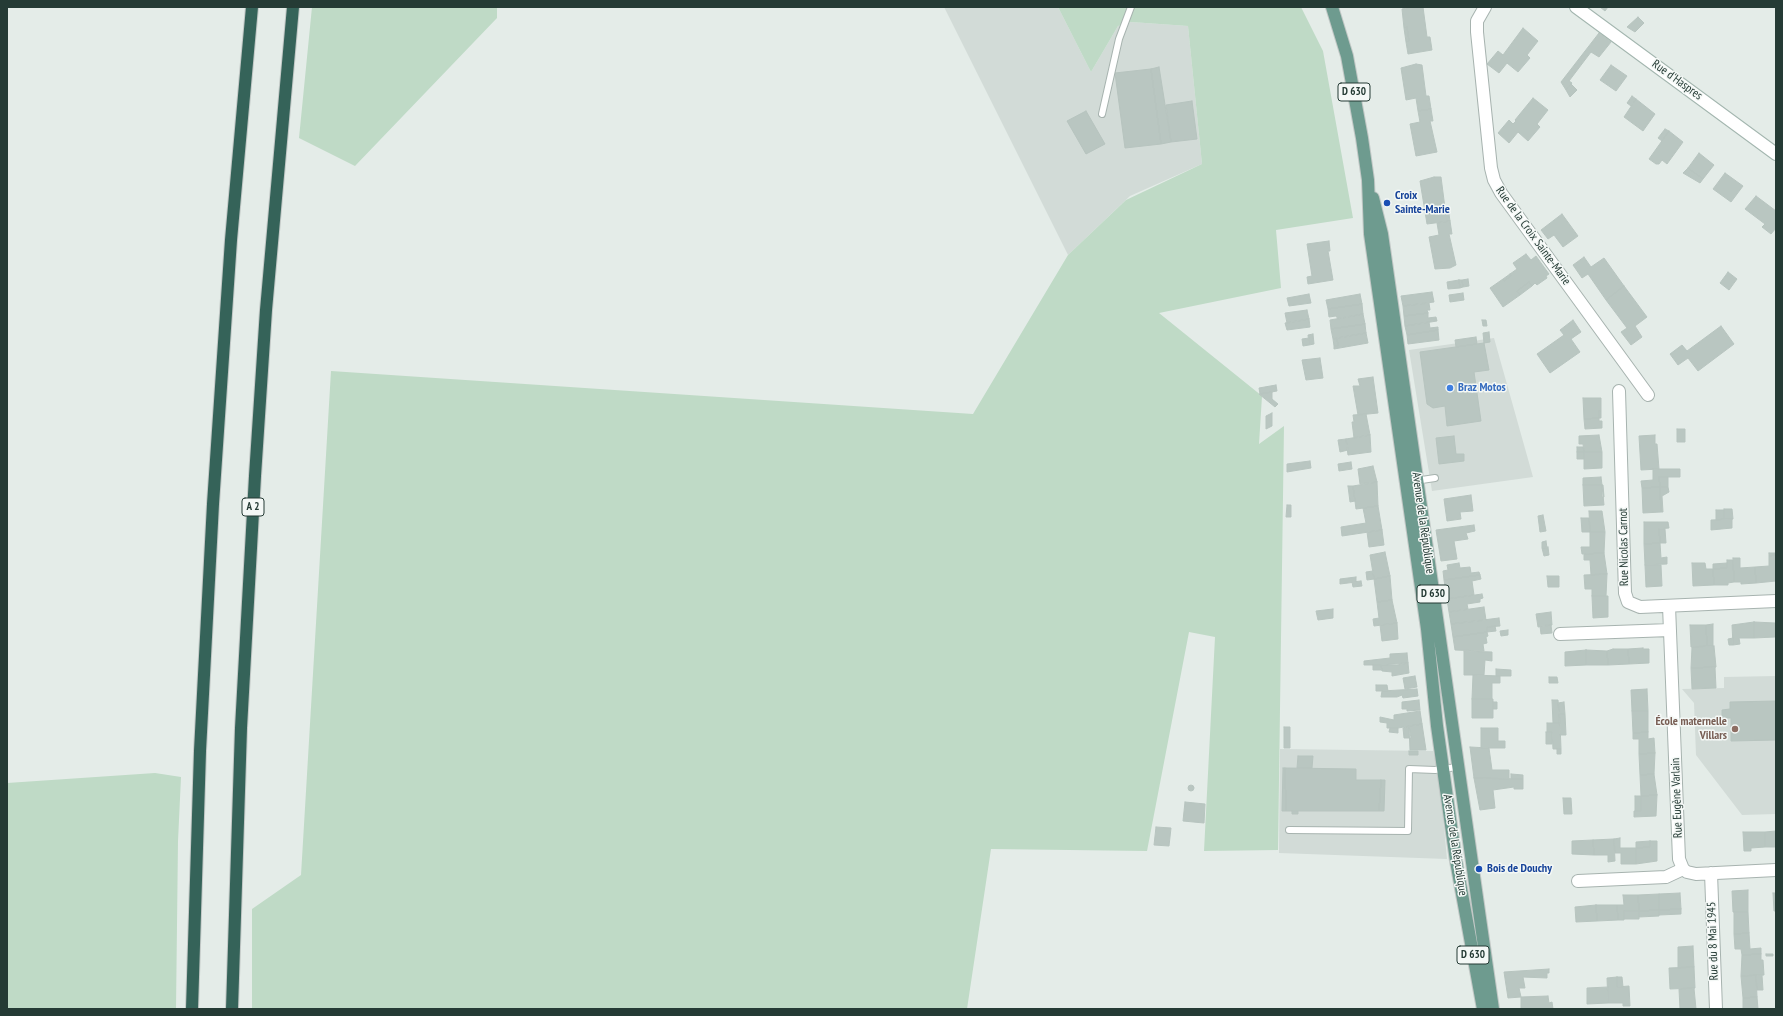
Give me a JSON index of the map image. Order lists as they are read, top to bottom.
{
  "streets": {
    "highway": ["A 2"],
    "main road": ["D 630", "Avenue de la République"],
    "street": [
      "Rue d'Haspres",
      "Rue de la Croix Sainte-Marie",
      "Rue Nicolas Carnot",
      "Rue Eugène Varlain",
      "Rue du 8 Mai 1945"
    ]
  },
  "crossings": [
    ["Rue Nicolas Carnot", "Rue Eugène Varlain"]
  ],
  "places": [
    "Croix Sainte-Marie",
    "Braz Motos",
    "École maternelle Villars",
    "Bois de Douchy"
  ]
}
